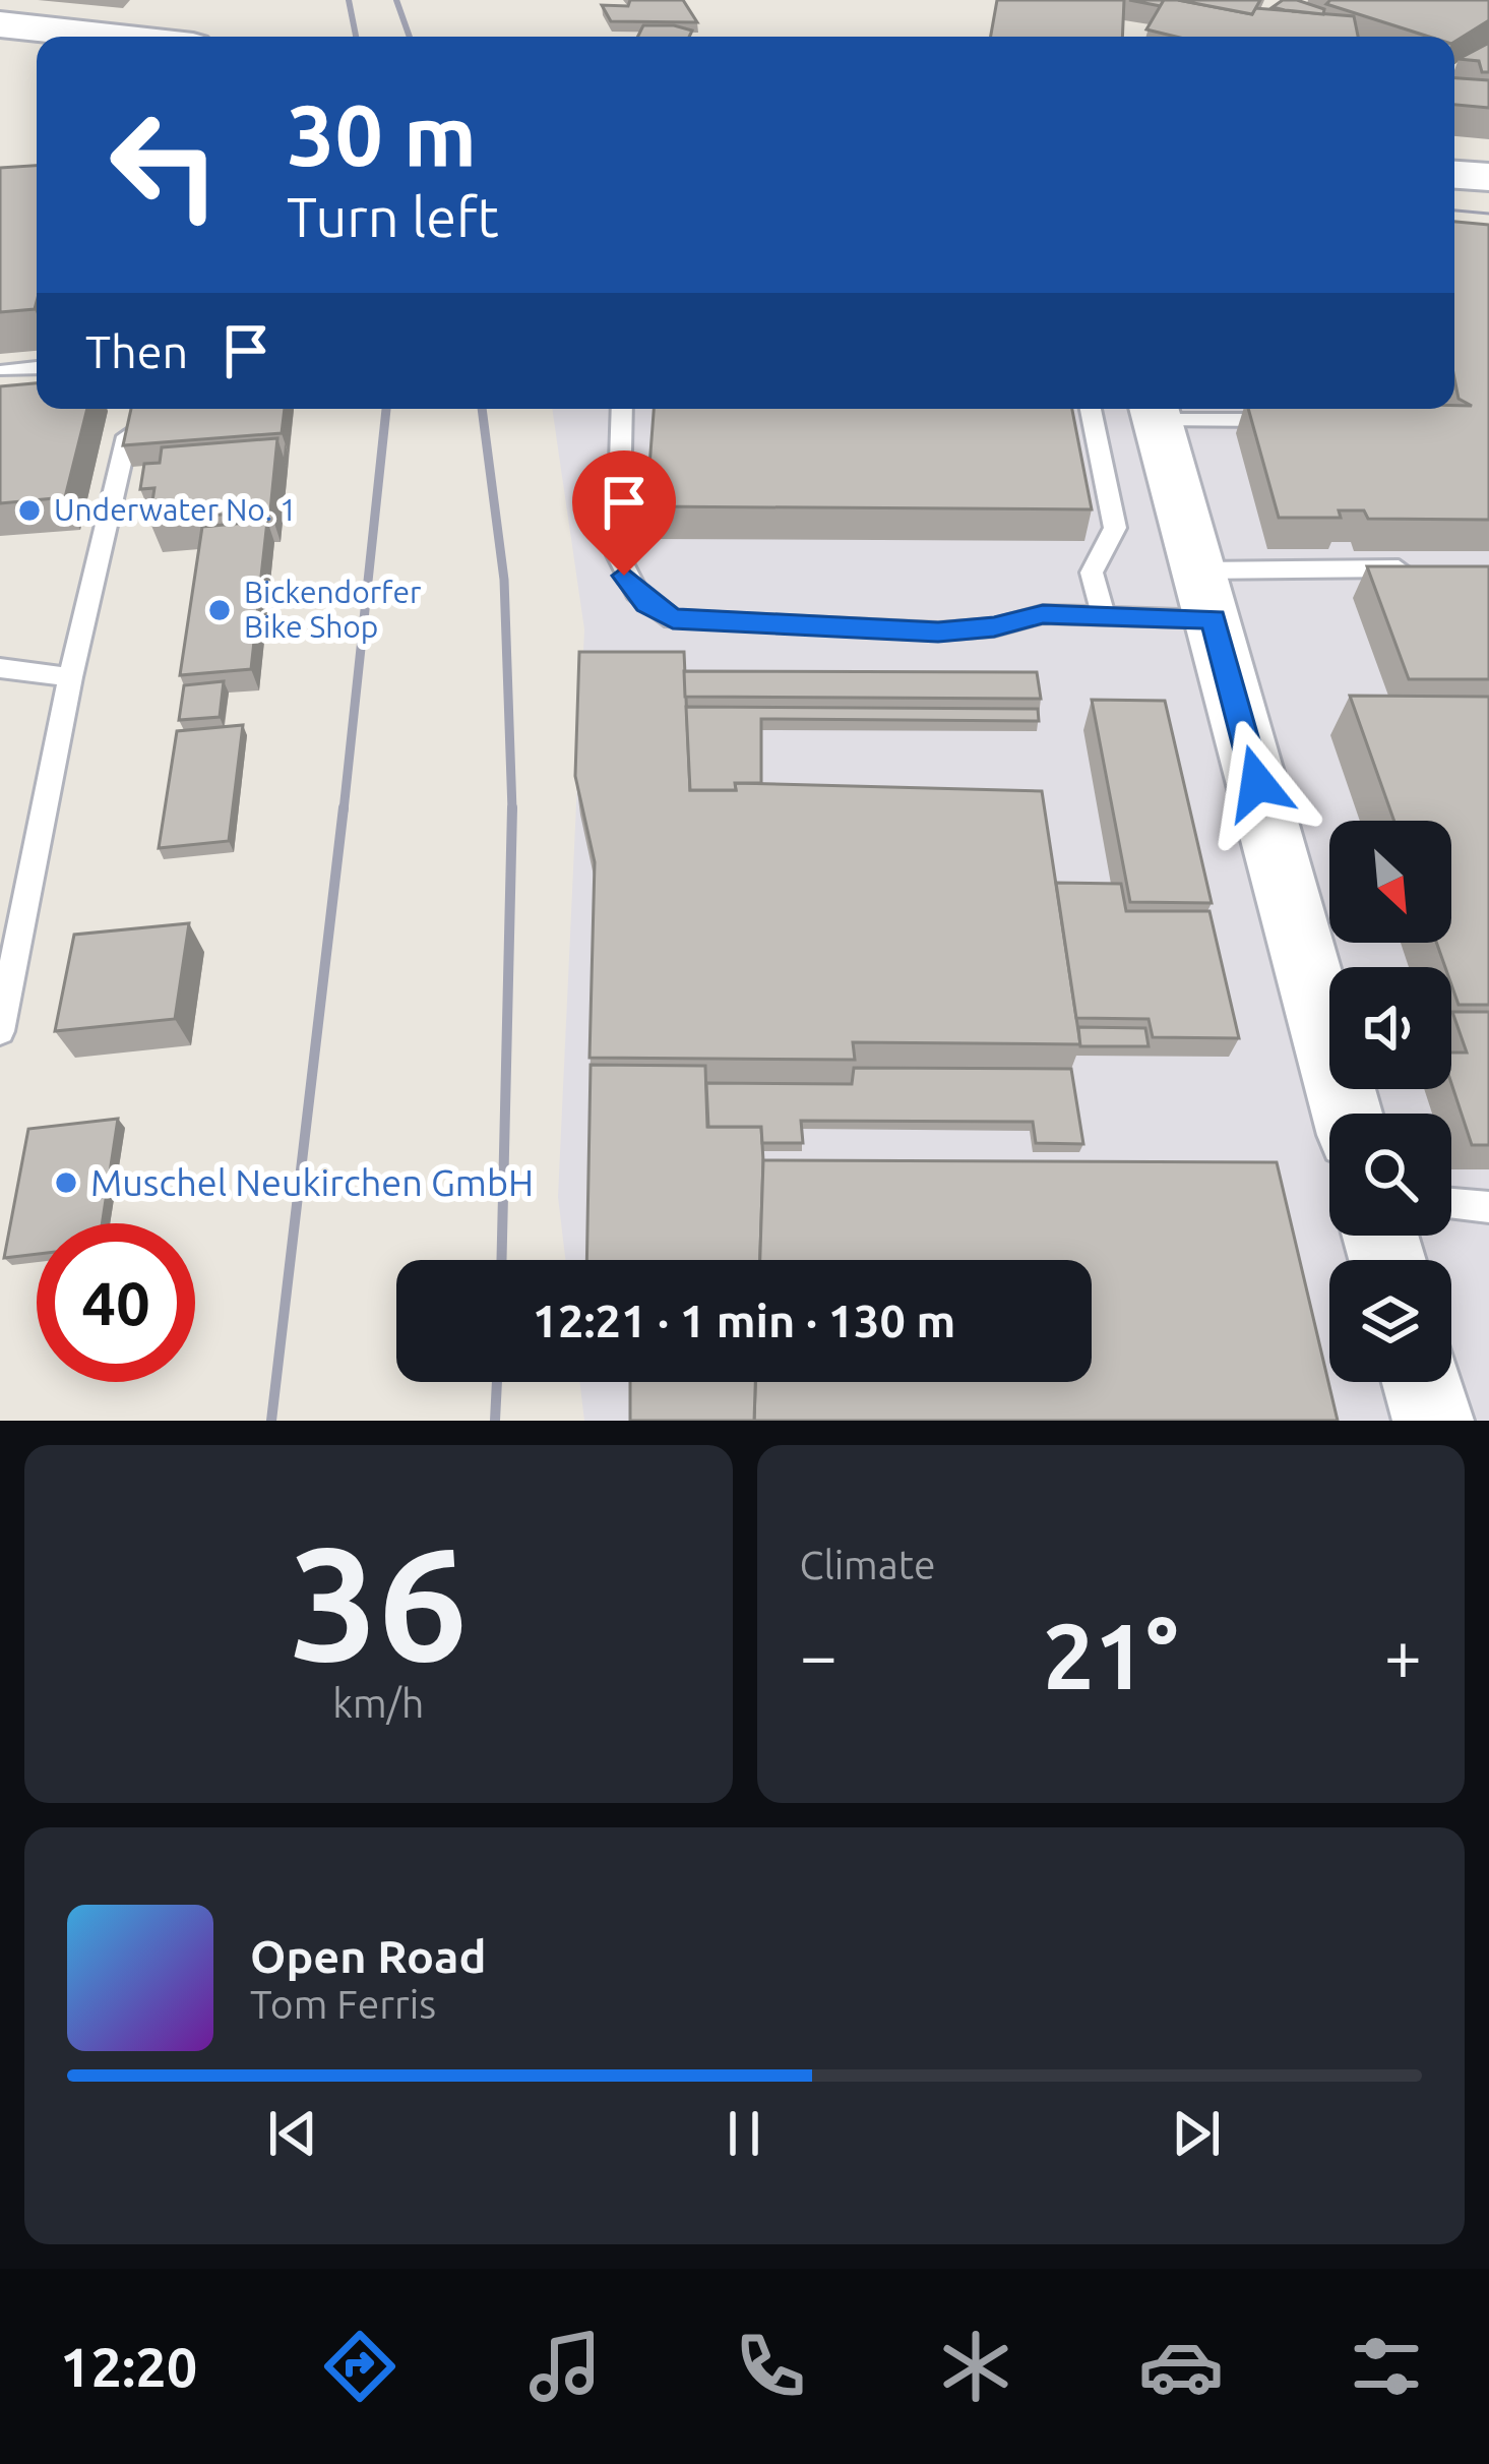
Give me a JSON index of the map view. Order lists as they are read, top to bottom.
{
  "places": ["Underwater No. 1", "Bickendorfer Bike Shop", "Muschel Neukirchen GmbH"],
  "north": "bottom right",
  "page": {
    "turn": ["30 m", "Turn left"],
    "then": "Then",
    "limit": "40",
    "trip": "12:21 · 1 min · 130 m",
    "tile": [
      ["36", "km/h"],
      "Climate"
    ],
    "heat": ["−", "21°", "+"],
    "song": ["Open Road", "Tom Ferris"],
    "tabs": "12:20"
  }
}
